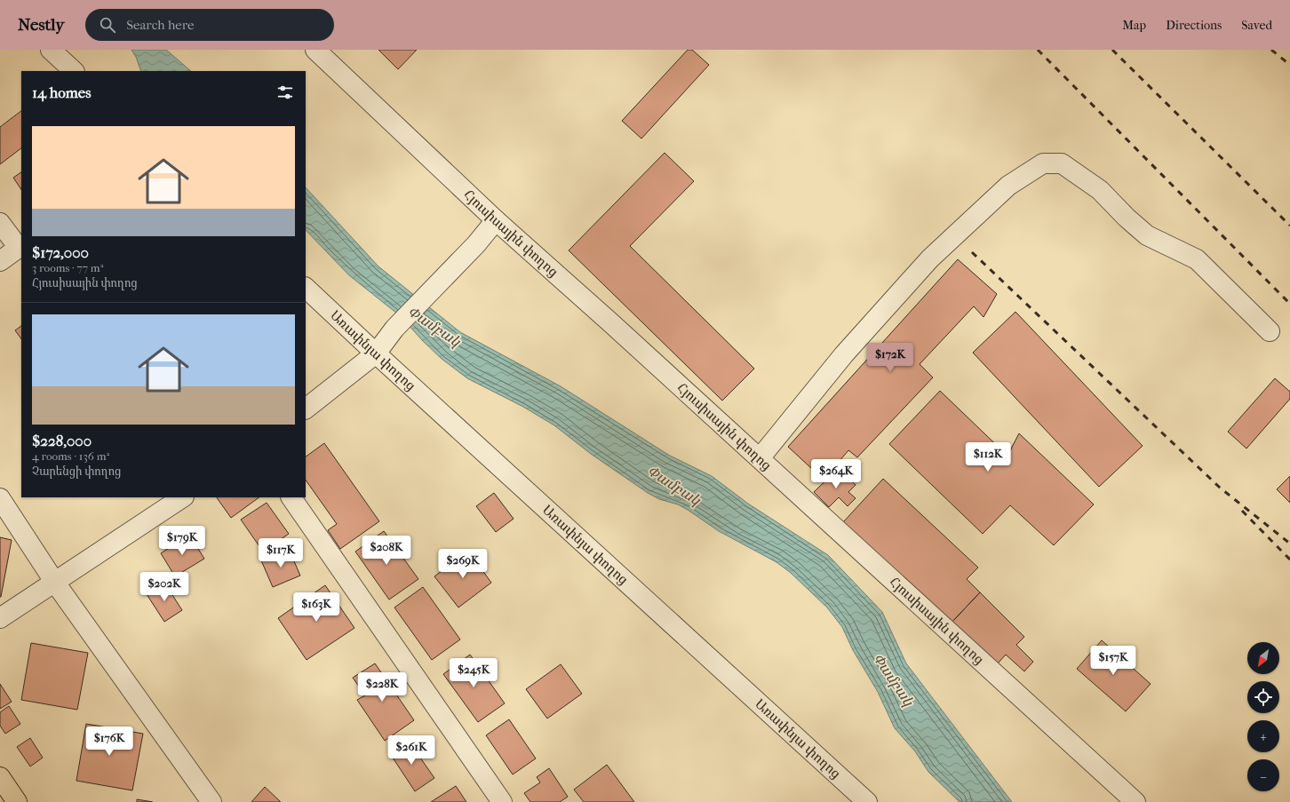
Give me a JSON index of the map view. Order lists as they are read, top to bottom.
{
  "streets": {
    "street": ["Հյուսիսային փողոց", "Առափնյա փողոց"]
  },
  "water": ["Փամբակ"],
  "north": "bottom left",
  "page": {
    "header": "Nestly",
    "search": "Search here",
    "nav": ["Map", "Directions", "Saved"],
    "heading": "14 homes",
    "list": [
      {
        "name": "$172,000",
        "note": "3 rooms · 77 m² · Հյուսիսային փողոց"
      },
      {
        "name": "$228,000",
        "note": "4 rooms · 136 m² · Չարենցի փողոց"
      }
    ],
    "price": [
      "$172K",
      "$112K",
      "$264K",
      "$179K",
      "$208K",
      "$117K",
      "$269K",
      "$202K",
      "$163K",
      "$157K",
      "$245K",
      "$228K",
      "$176K",
      "$261K"
    ],
    "map_buttons": ["+", "−"]
  }
}
